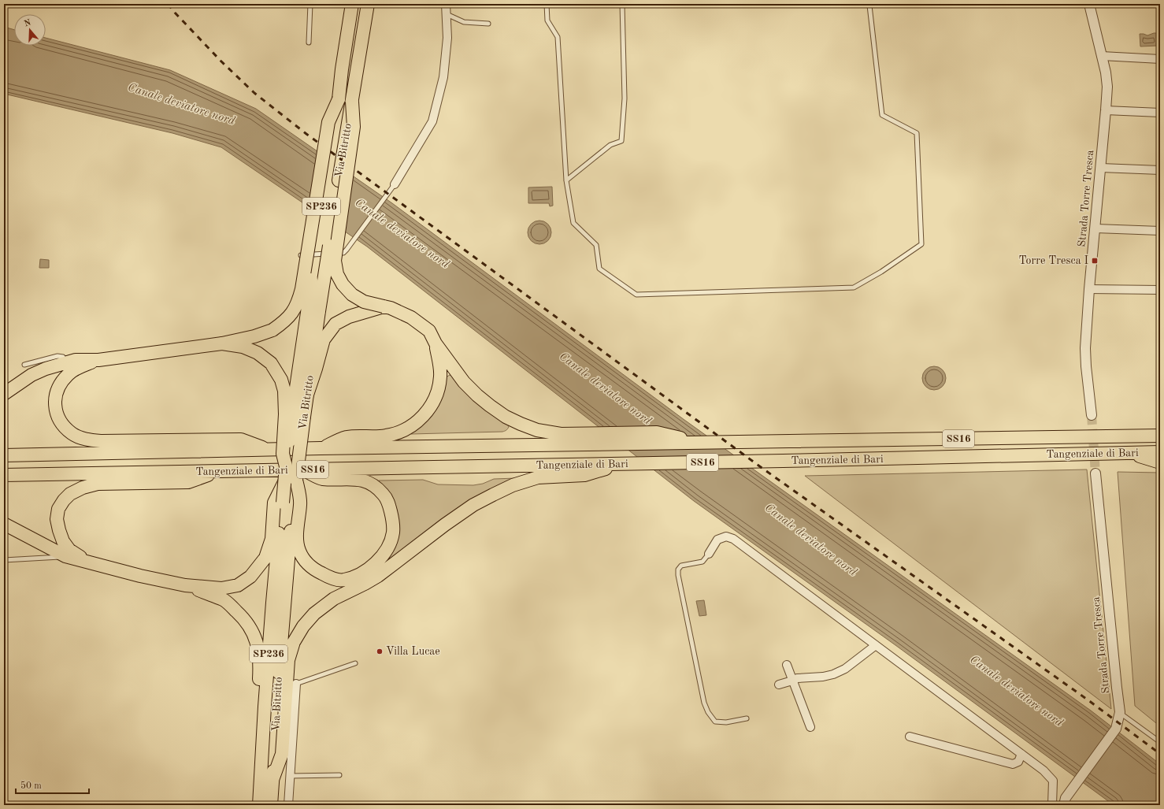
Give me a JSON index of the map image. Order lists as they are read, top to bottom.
{
  "streets": {
    "main road": [
      "Via Bitritto",
      "SP236",
      "SS16",
      "Tangenziale di Bari"
    ],
    "street": ["Strada Torre Tresca"]
  },
  "crossings": [
    ["Via Bitritto", "Tangenziale di Bari"]
  ],
  "water": ["Canale deviatore nord"],
  "places": {
    "transit": ["Torre Tresca I"],
    "other": ["Villa Lucae"]
  },
  "scale_bar": "50 m",
  "north": "top"
}
